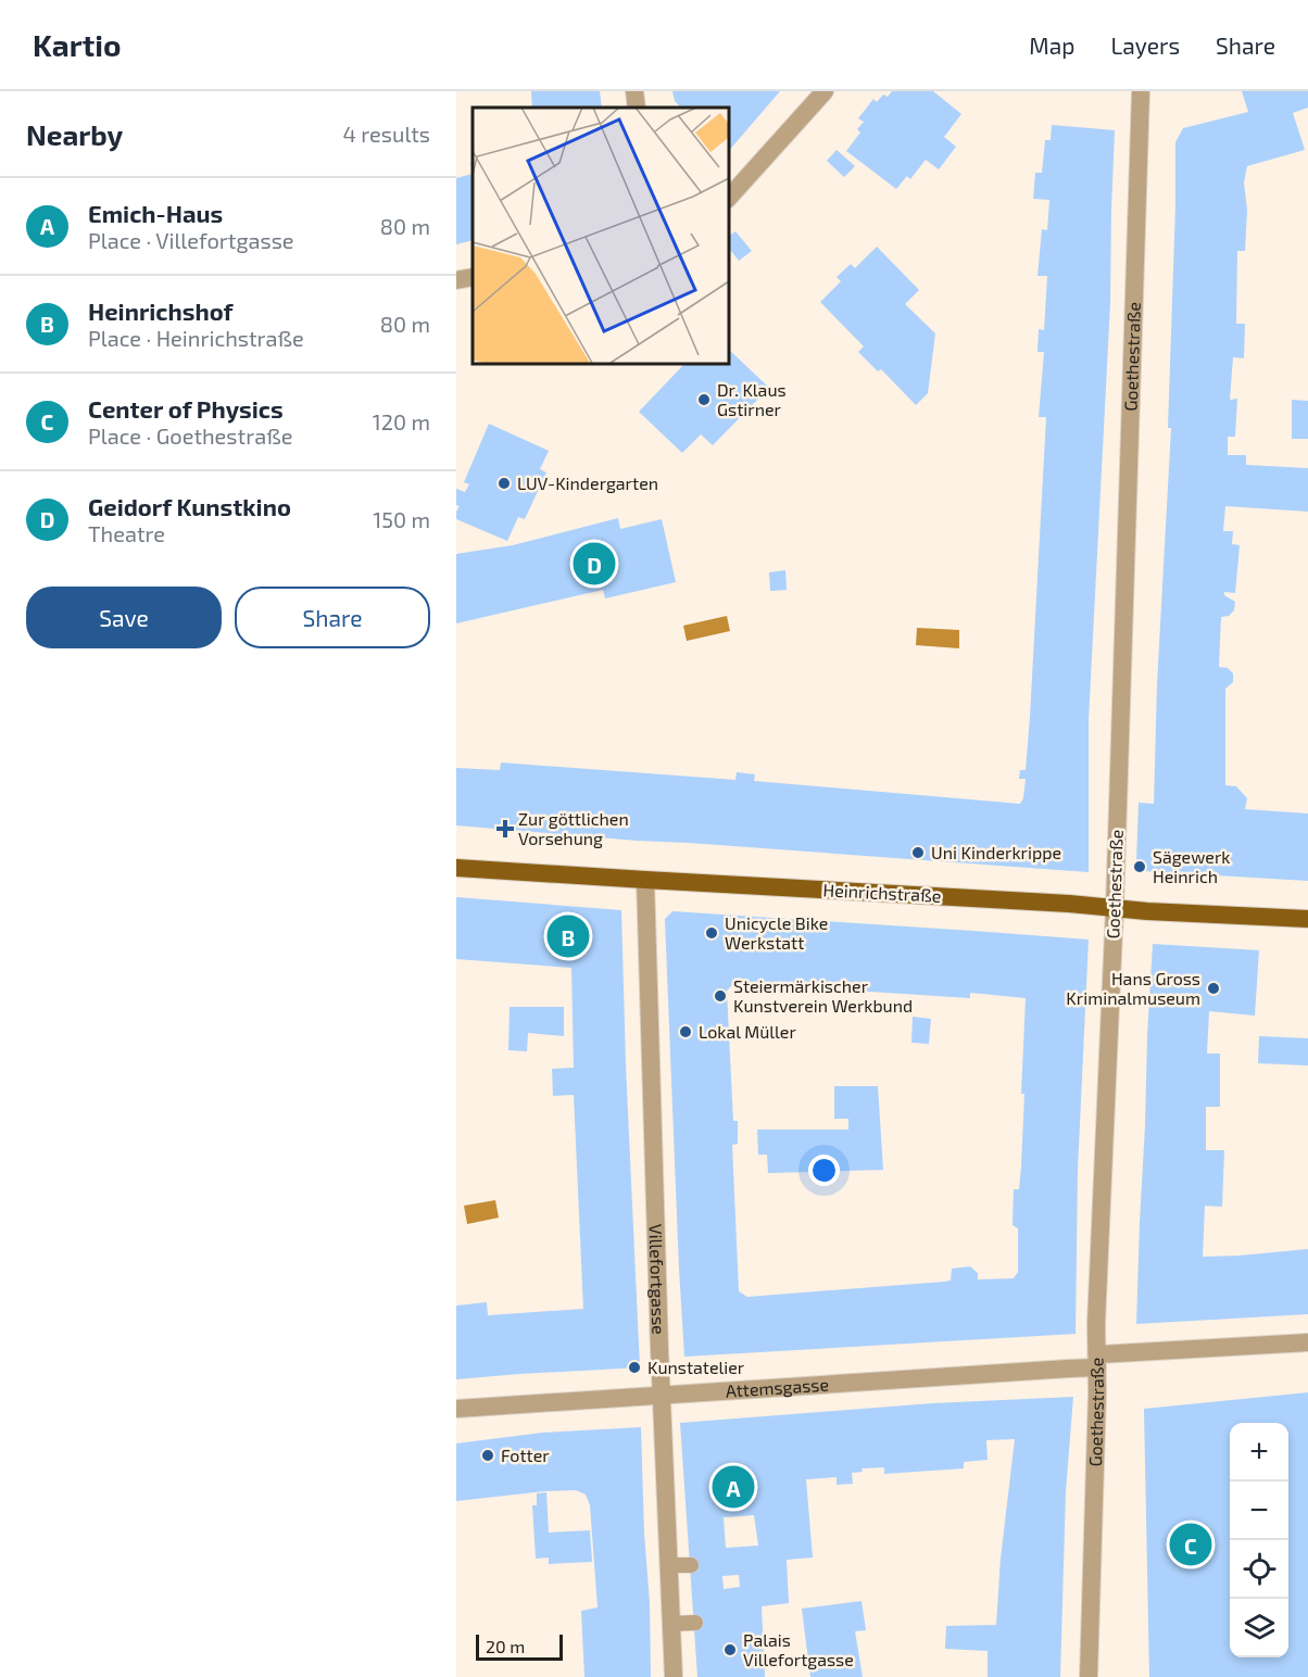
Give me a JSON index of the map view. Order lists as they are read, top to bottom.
{
  "streets": {
    "main road": ["Heinrichstraße"],
    "street": ["Goethestraße", "Villefortgasse", "Attemsgasse"]
  },
  "crossings": [
    ["Goethestraße", "Heinrichstraße"],
    ["Goethestraße", "Attemsgasse"],
    ["Heinrichstraße", "Villefortgasse"],
    ["Villefortgasse", "Attemsgasse"]
  ],
  "places": {
    "other": [
      "Dr. Klaus Gstirner",
      "LUV-Kindergarten",
      "Uni Kinderkrippe",
      "Sägewerk Heinrich",
      "Unicycle Bike Werkstatt",
      "Hans Gross Kriminalmuseum",
      "Steiermärkischer Kunstverein Werkbund",
      "Lokal Müller",
      "Kunstatelier",
      "Fotter",
      "Palais Villefortgasse"
    ],
    "health": ["Zur göttlichen Vorsehung"]
  },
  "scale_bar": "20 m",
  "page": {
    "header": "Kartio",
    "nav": ["Map", "Layers", "Share"],
    "heading": ["Nearby", "4 results"],
    "list": [
      {
        "mark": "A",
        "name": "Emich-Haus",
        "note": "Place · Villefortgasse",
        "value": "80 m"
      },
      {
        "mark": "B",
        "name": "Heinrichshof",
        "note": "Place · Heinrichstraße",
        "value": "80 m"
      },
      {
        "mark": "C",
        "name": "Center of Physics",
        "note": "Place · Goethestraße",
        "value": "120 m"
      },
      {
        "mark": "D",
        "name": "Geidorf Kunstkino",
        "note": "Theatre",
        "value": "150 m"
      }
    ],
    "pins": [
      "D",
      "B",
      "A",
      "C"
    ],
    "buttons": ["Save", "Share"],
    "map_buttons": ["+", "−"],
    "scale": "20 m"
  }
}
